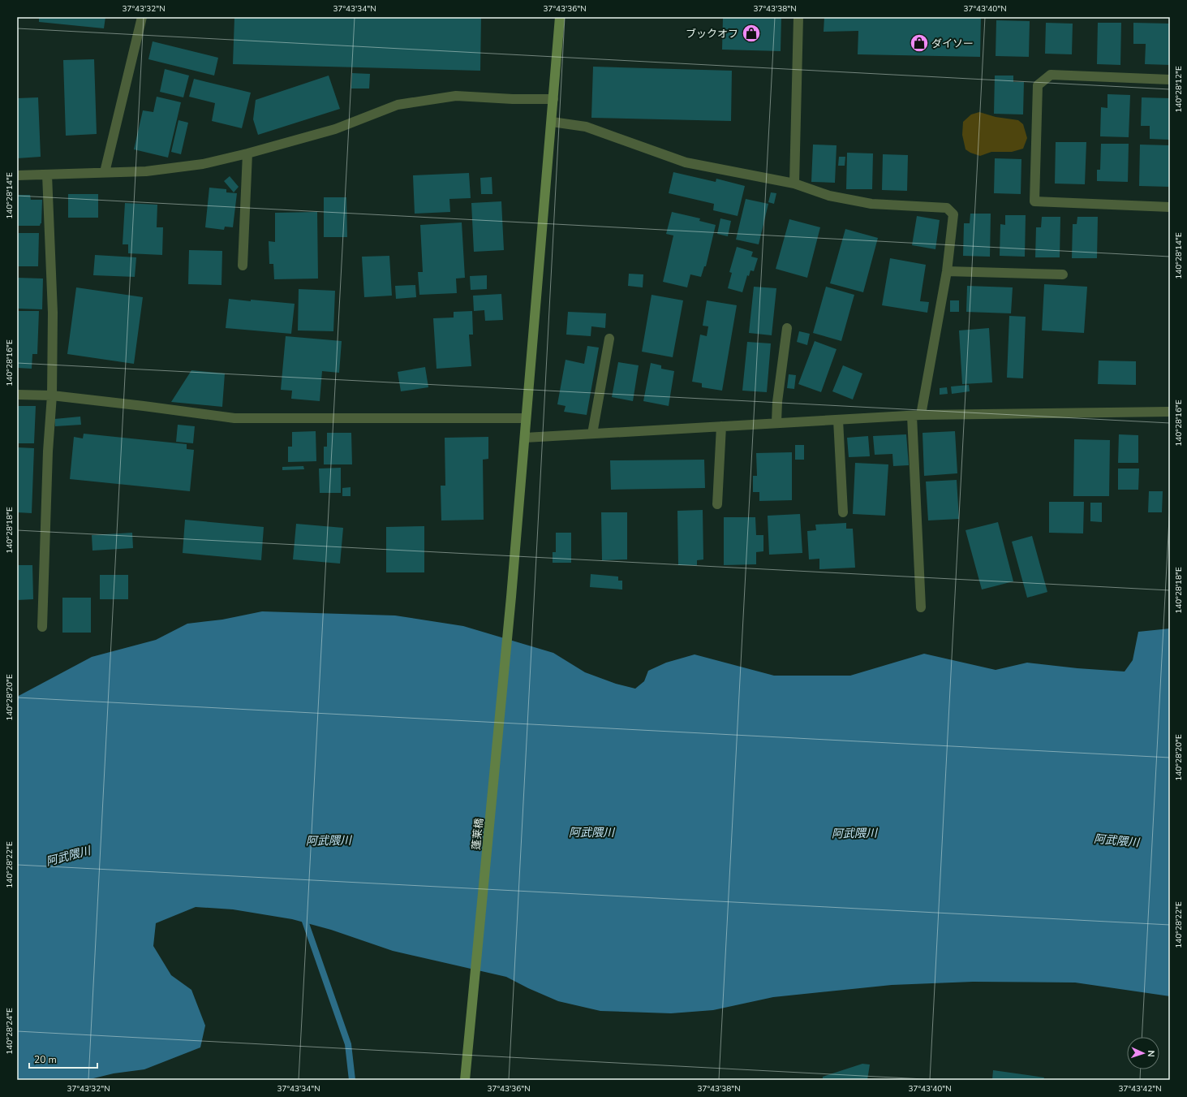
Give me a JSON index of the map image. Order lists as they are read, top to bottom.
{
  "streets": {
    "street": ["蓬莱橋"]
  },
  "water": ["阿武隈川"],
  "places": {
    "shop": ["ブックオフ", "ダイソー"]
  },
  "scale_bar": "20 m",
  "north": "right",
  "coordinates": [
    "37°43'32\"N",
    "37°43'34\"N",
    "37°43'36\"N",
    "37°43'38\"N",
    "37°43'40\"N",
    "140°28'12\"E",
    "140°28'14\"E",
    "140°28'16\"E",
    "140°28'18\"E",
    "140°28'20\"E",
    "140°28'22\"E",
    "140°28'24\"E",
    "37°43'42\"N"
  ]
}
